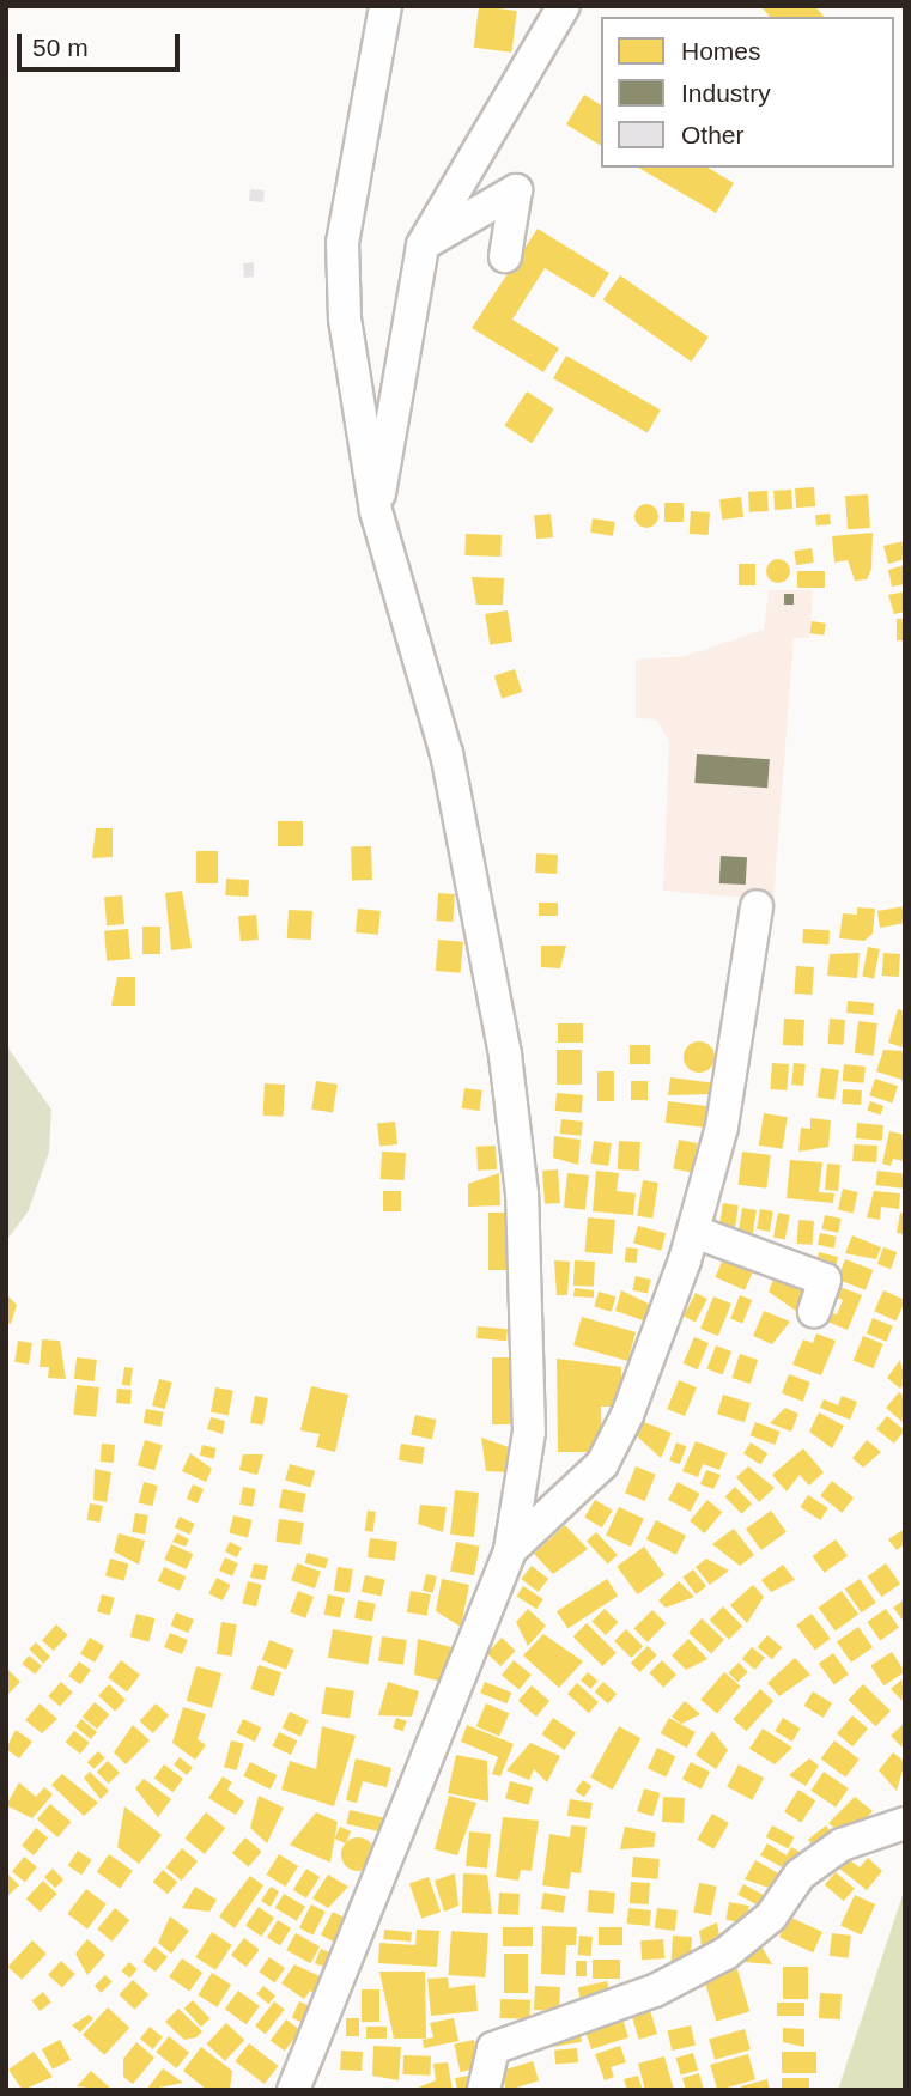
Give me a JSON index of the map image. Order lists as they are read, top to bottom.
{
  "legend": ["Homes", "Industry", "Other"],
  "scale_bar": "50 m"
}
